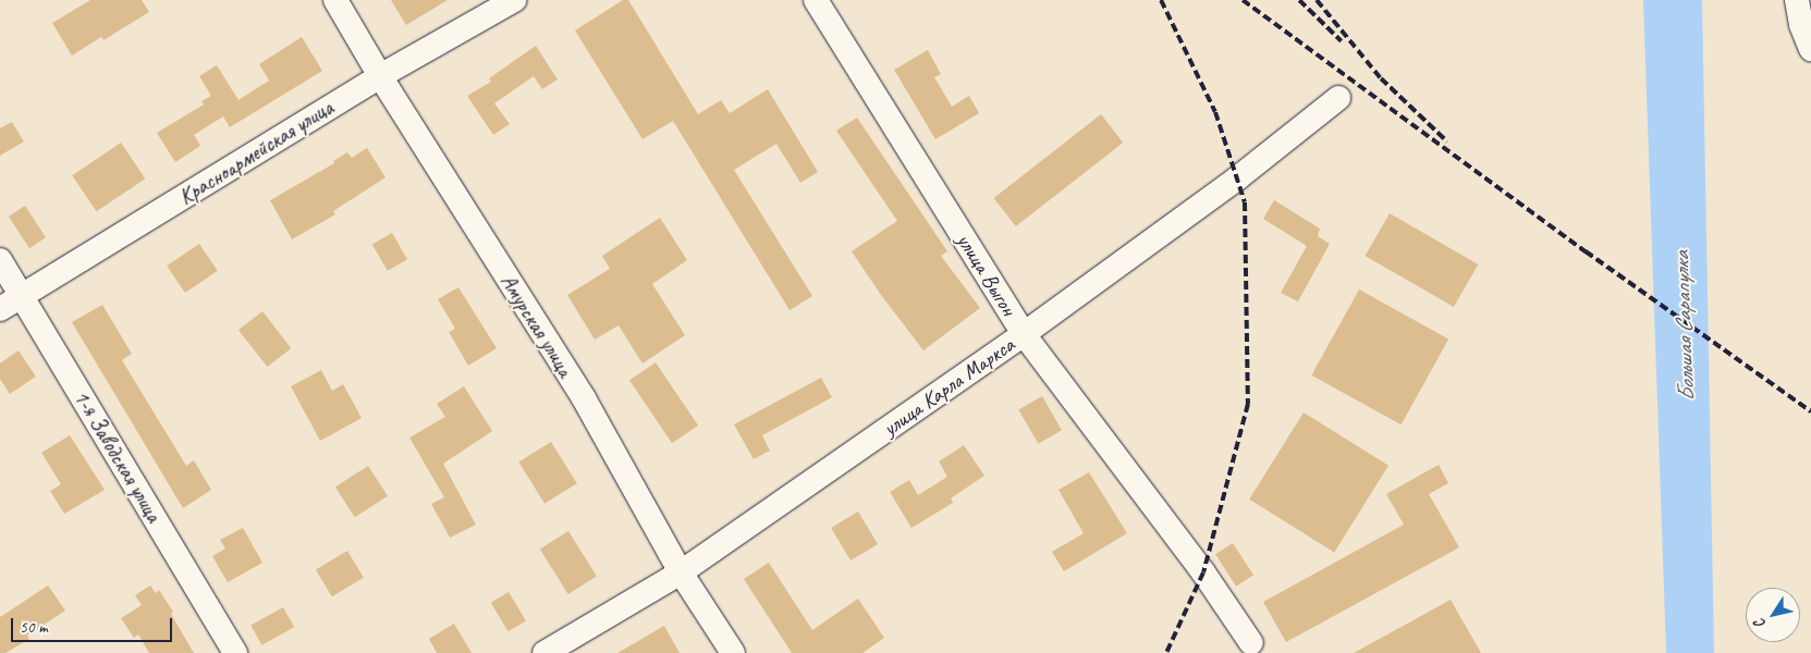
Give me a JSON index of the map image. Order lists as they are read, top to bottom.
{
  "streets": {
    "street": [
      "Красноармейская улица",
      "улица Выгон",
      "Амурская улица",
      "улица Карла Маркса",
      "1-я Заводская улица"
    ]
  },
  "crossings": [
    ["Красноармейская улица", "Амурская улица"],
    ["Красноармейская улица", "1-я Заводская улица"],
    ["улица Выгон", "улица Карла Маркса"],
    ["Амурская улица", "улица Карла Маркса"]
  ],
  "water": ["Большая Сарапулка"],
  "scale_bar": "50 m",
  "north": "bottom left"
}
